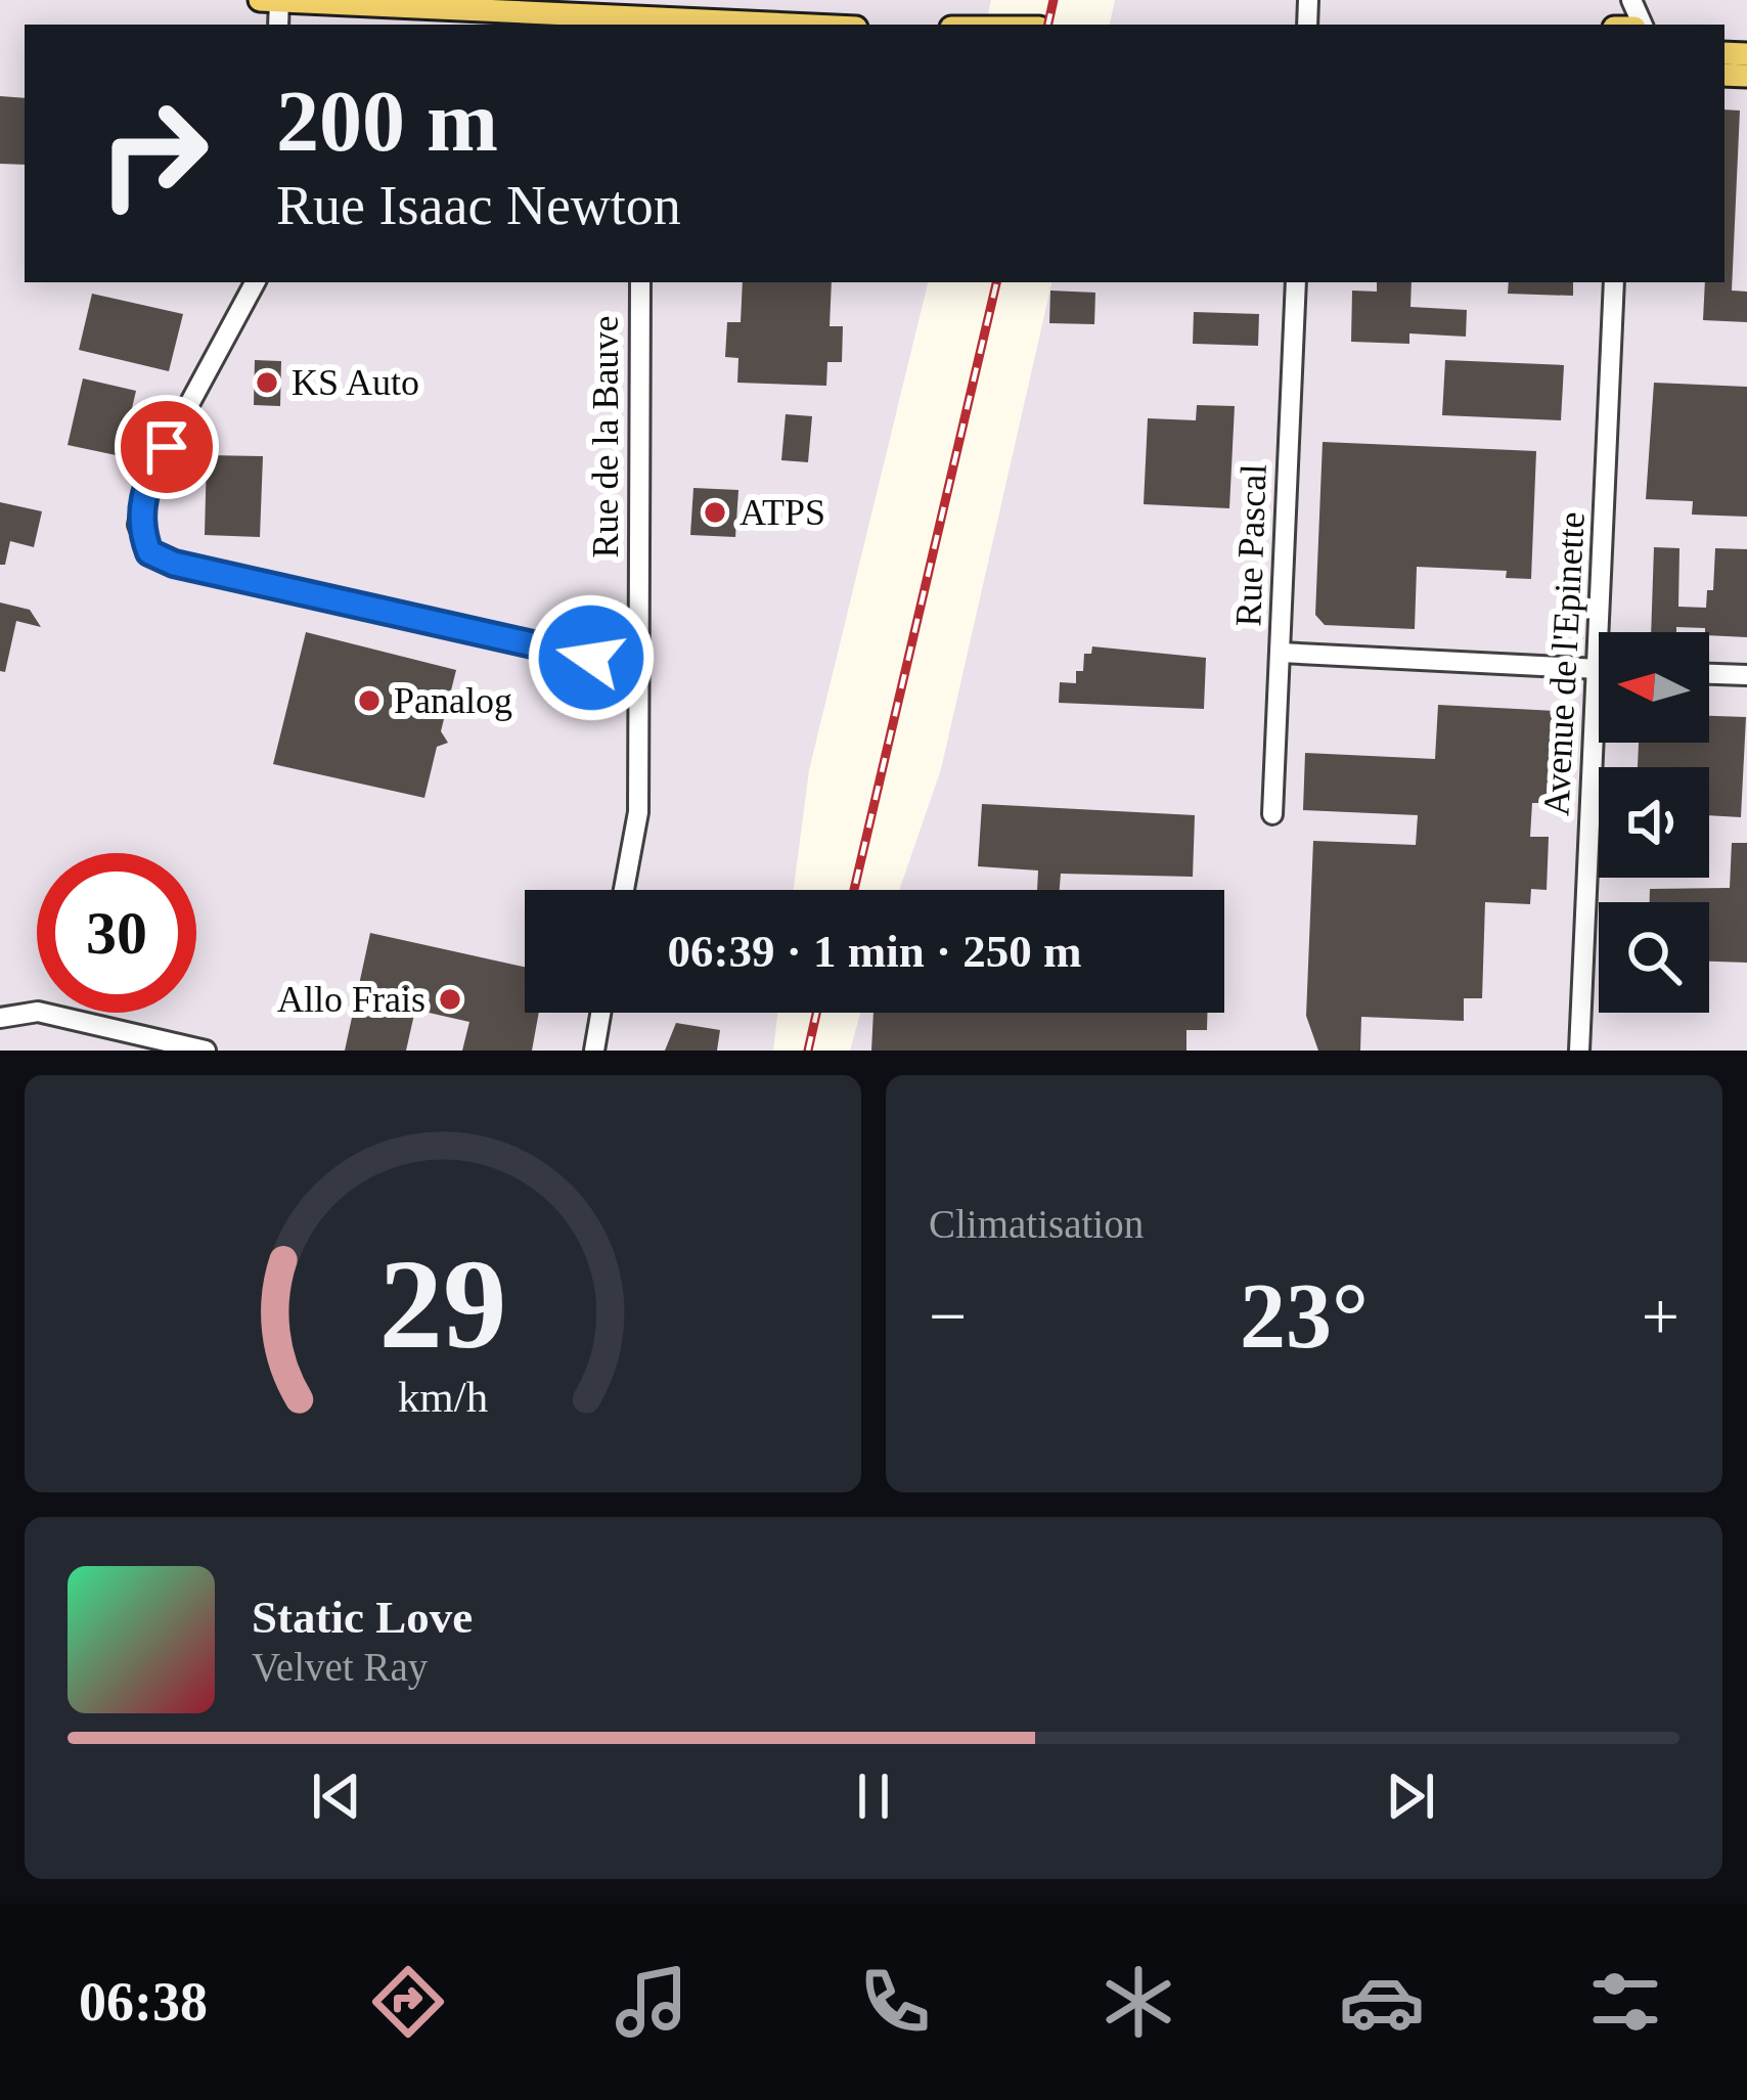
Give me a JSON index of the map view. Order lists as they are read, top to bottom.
{
  "streets": {
    "street": ["Rue de la Bauve", "Rue Pascal", "Avenue de l'Epinette"]
  },
  "places": [
    "KS Auto",
    "ATPS",
    "Panalog",
    "Allo Frais"
  ],
  "north": "left",
  "page": {
    "turn": ["200 m", "Rue Isaac Newton"],
    "limit": "30",
    "trip": "06:39 · 1 min · 250 m",
    "tile": "Climatisation",
    "heat": ["−", "23°", "+"],
    "song": ["Static Love", "Velvet Ray"],
    "tabs": "06:38",
    "gauge": ["29", "km/h"]
  }
}
